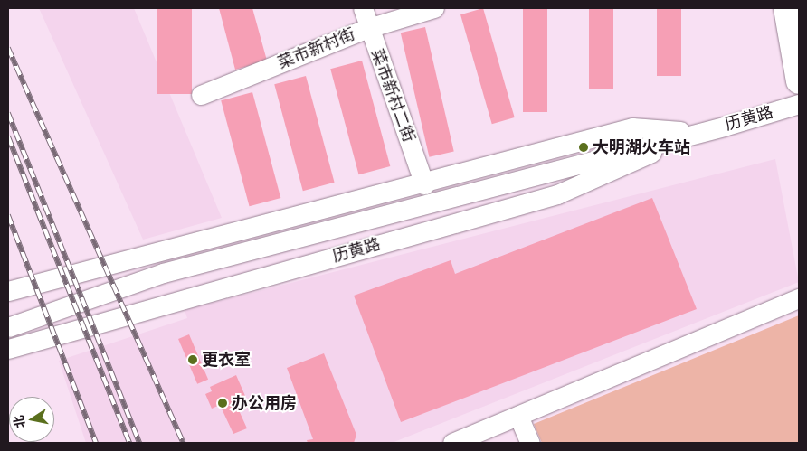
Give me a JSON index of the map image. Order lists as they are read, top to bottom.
{
  "streets": {
    "street": ["菜市新村街", "菜市新村二街", "历黄路"]
  },
  "crossings": [
    ["菜市新村街", "菜市新村二街"],
    ["菜市新村二街", "历黄路"]
  ],
  "places": ["大明湖火车站", "更衣室", "办公用房"],
  "north": "left"
}
